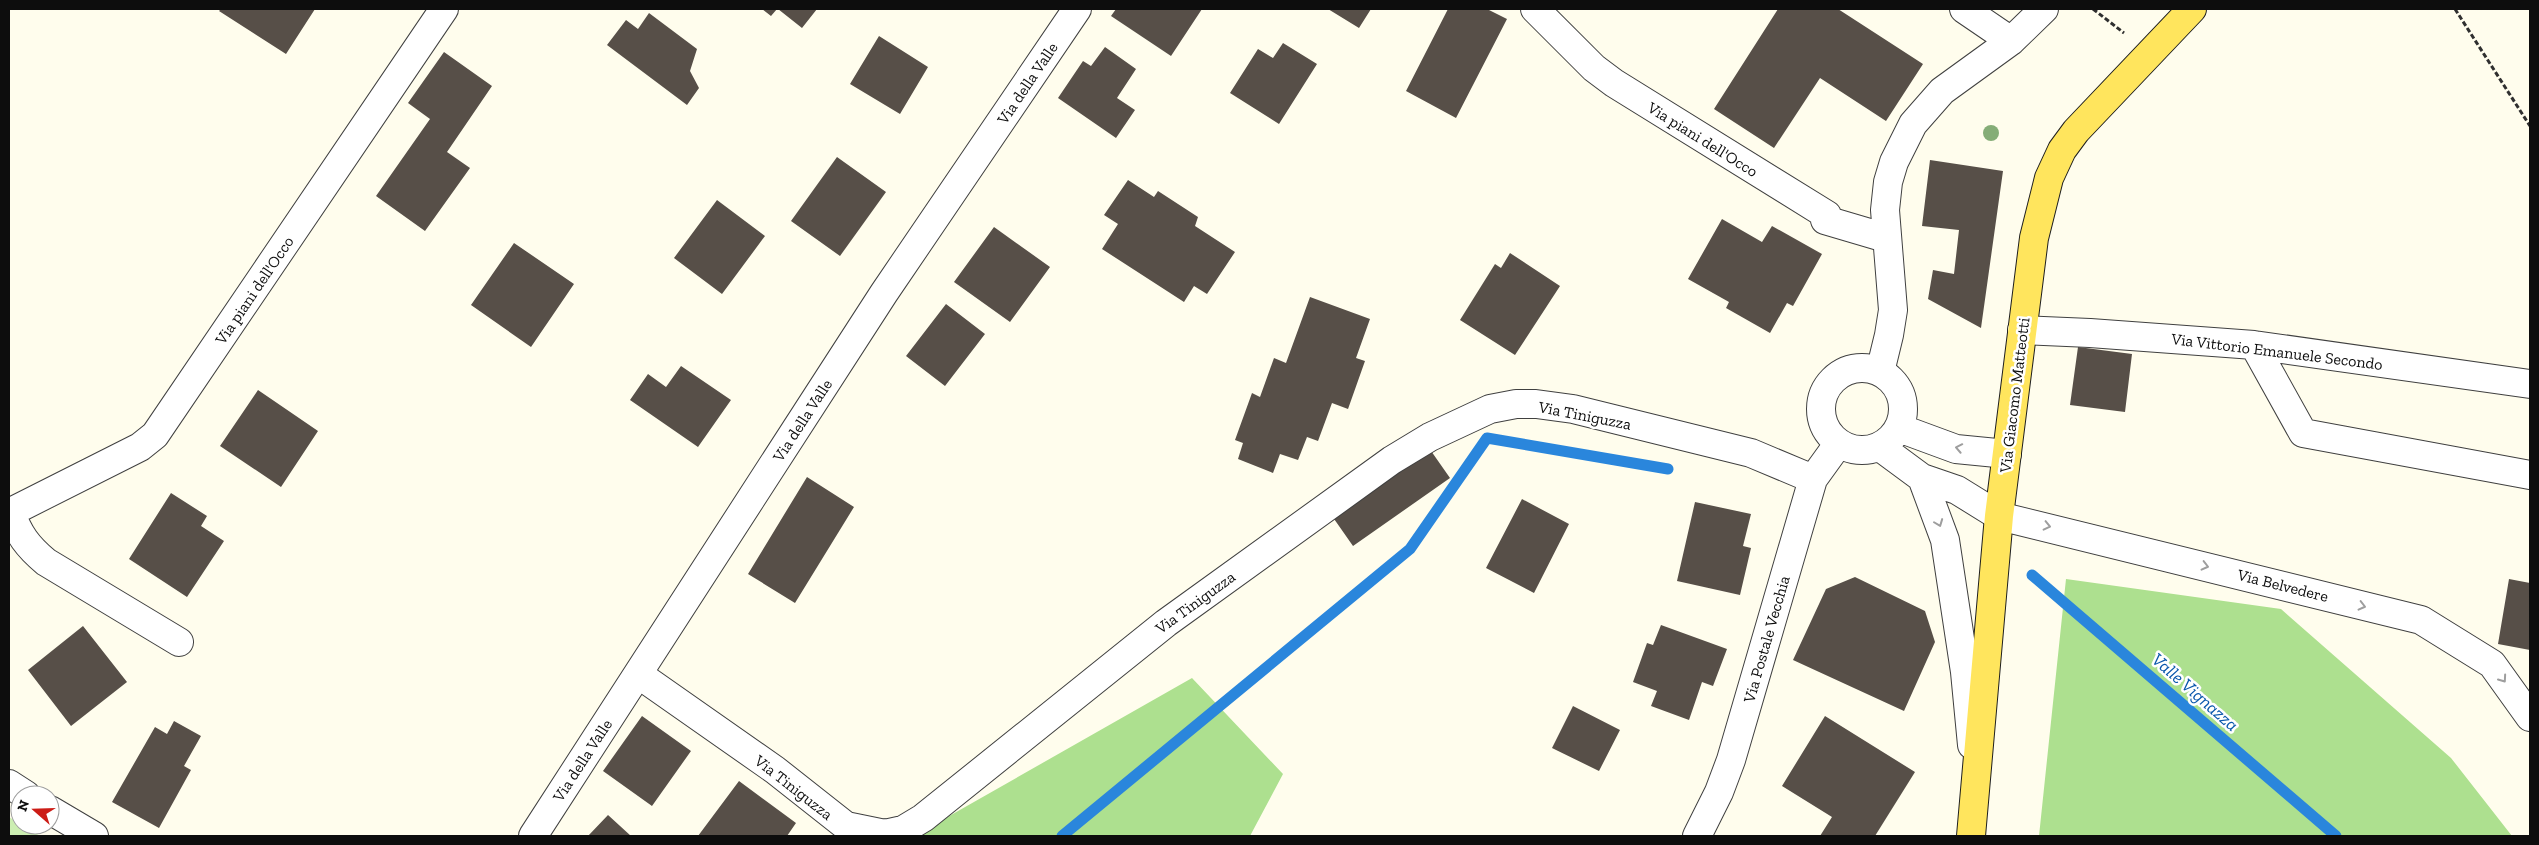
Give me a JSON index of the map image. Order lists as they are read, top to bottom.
{
  "streets": {
    "main road": ["Via Giacomo Matteotti"],
    "street": [
      "Via della Valle",
      "Via piani dell'Occo",
      "Via Vittorio Emanuele Secondo",
      "Via Tiniguzza",
      "Via Belvedere",
      "Via Postale Vecchia"
    ]
  },
  "crossings": [
    ["Via della Valle", "Via Tiniguzza"],
    ["Via Vittorio Emanuele Secondo", "Via Giacomo Matteotti"],
    ["Via Giacomo Matteotti", "Via Belvedere"],
    ["Via Tiniguzza", "Via Postale Vecchia"]
  ],
  "water": ["Valle Vignazza"],
  "north": "left"
}
